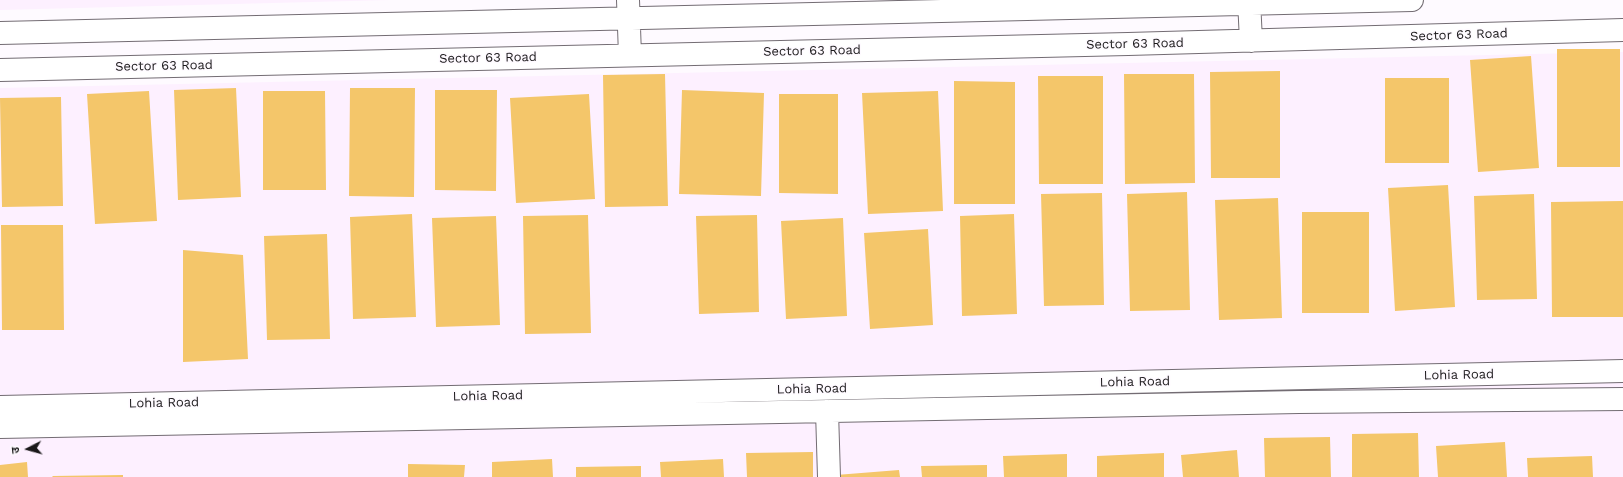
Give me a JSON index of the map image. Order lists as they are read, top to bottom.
{
  "streets": {
    "street": ["Sector 63 Road", "Lohia Road"]
  },
  "north": "left"
}
